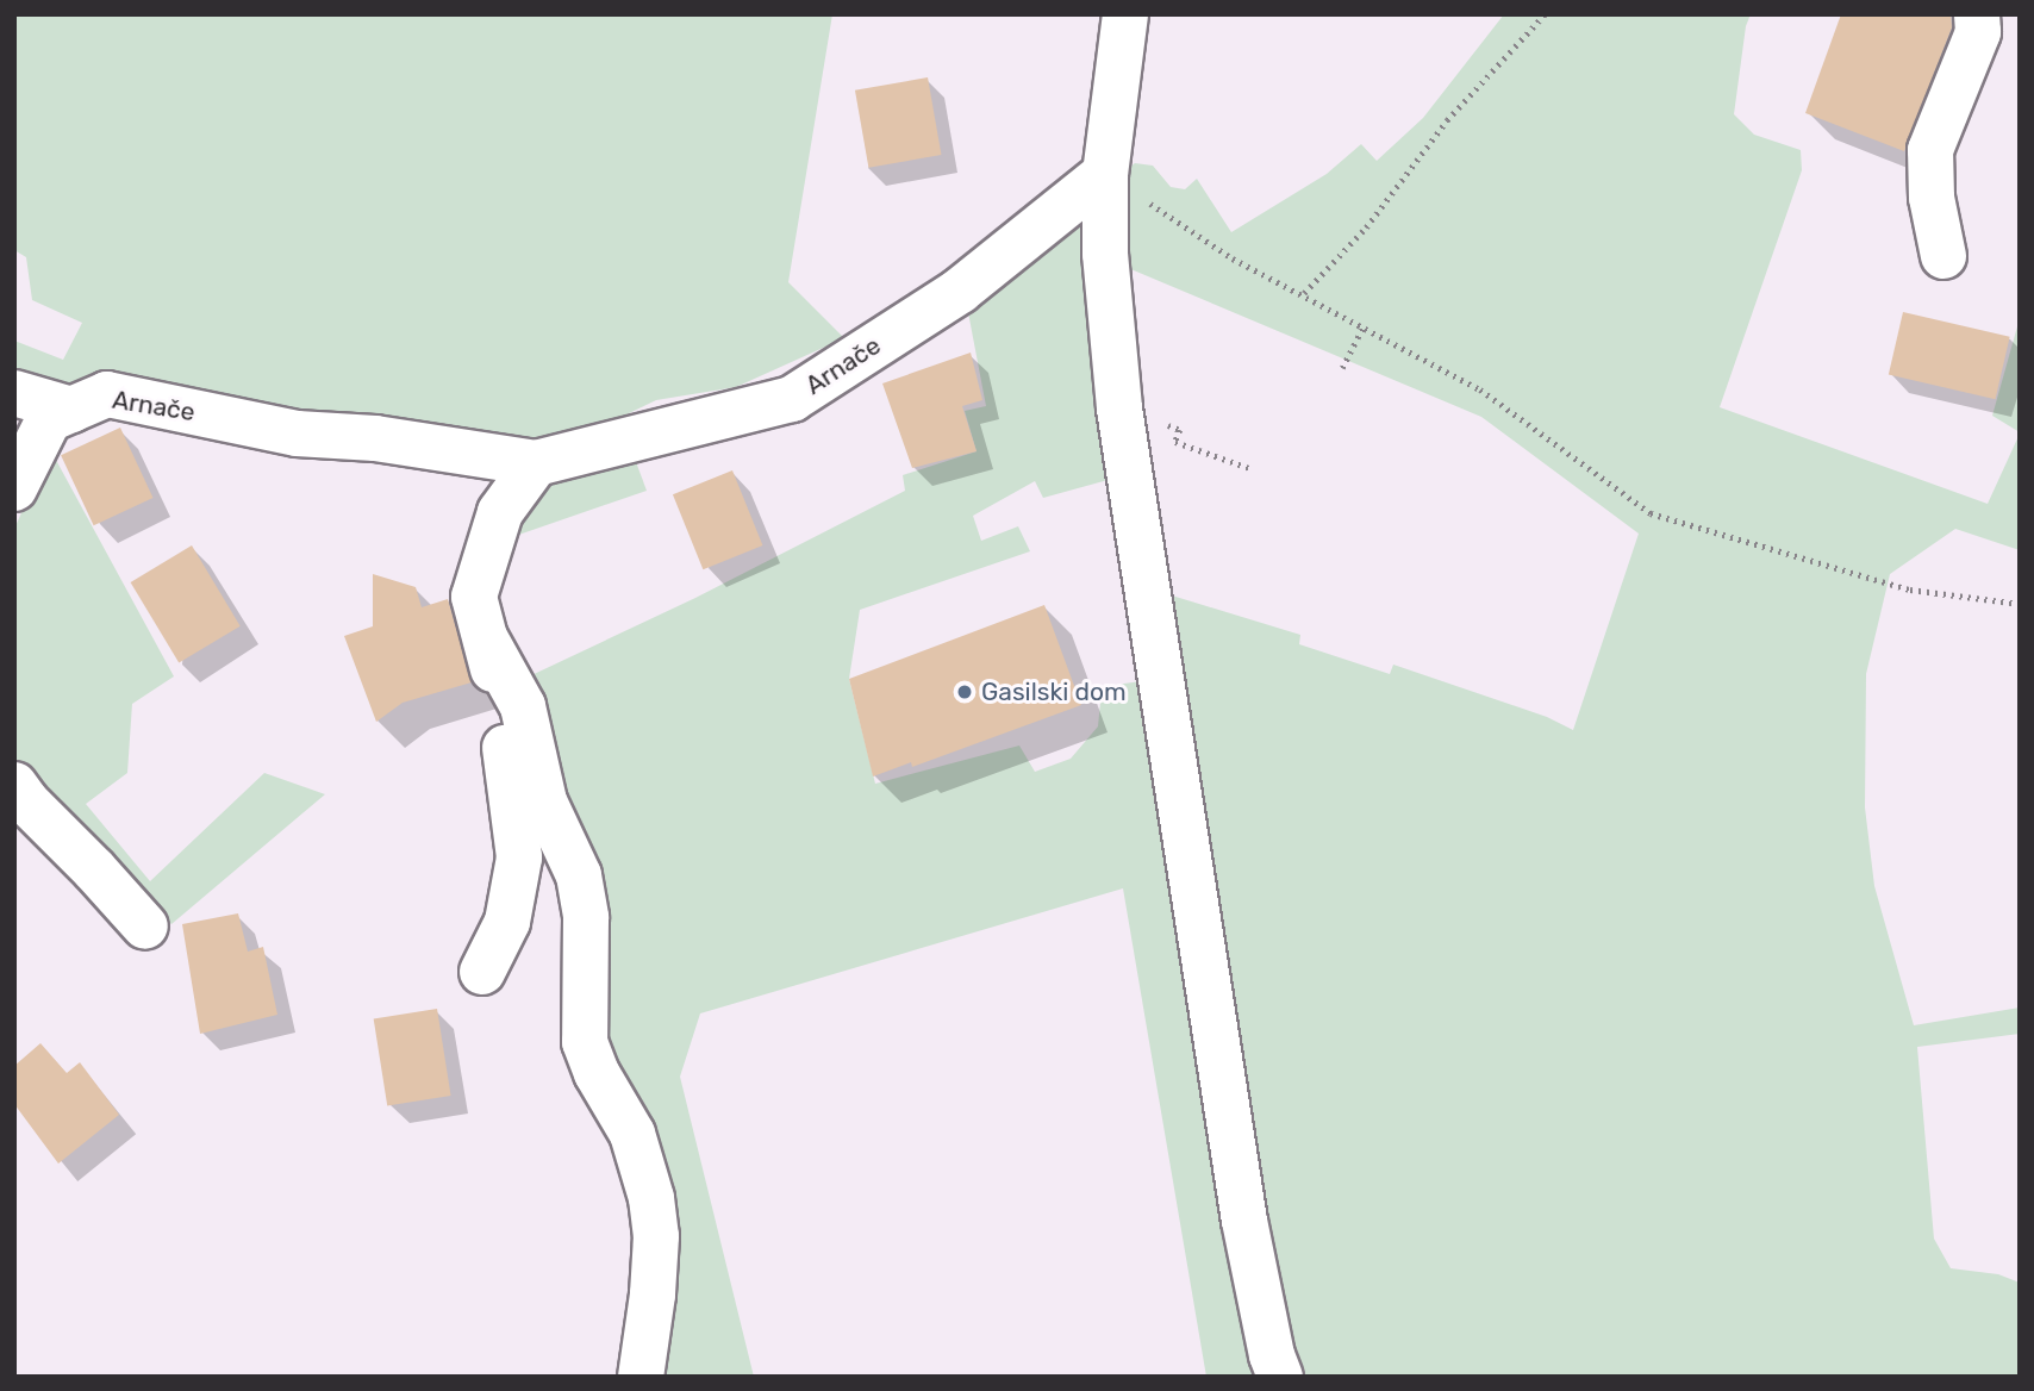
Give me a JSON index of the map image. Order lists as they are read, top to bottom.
{
  "streets": {
    "street": ["Arnače"]
  },
  "places": ["Gasilski dom"]
}
